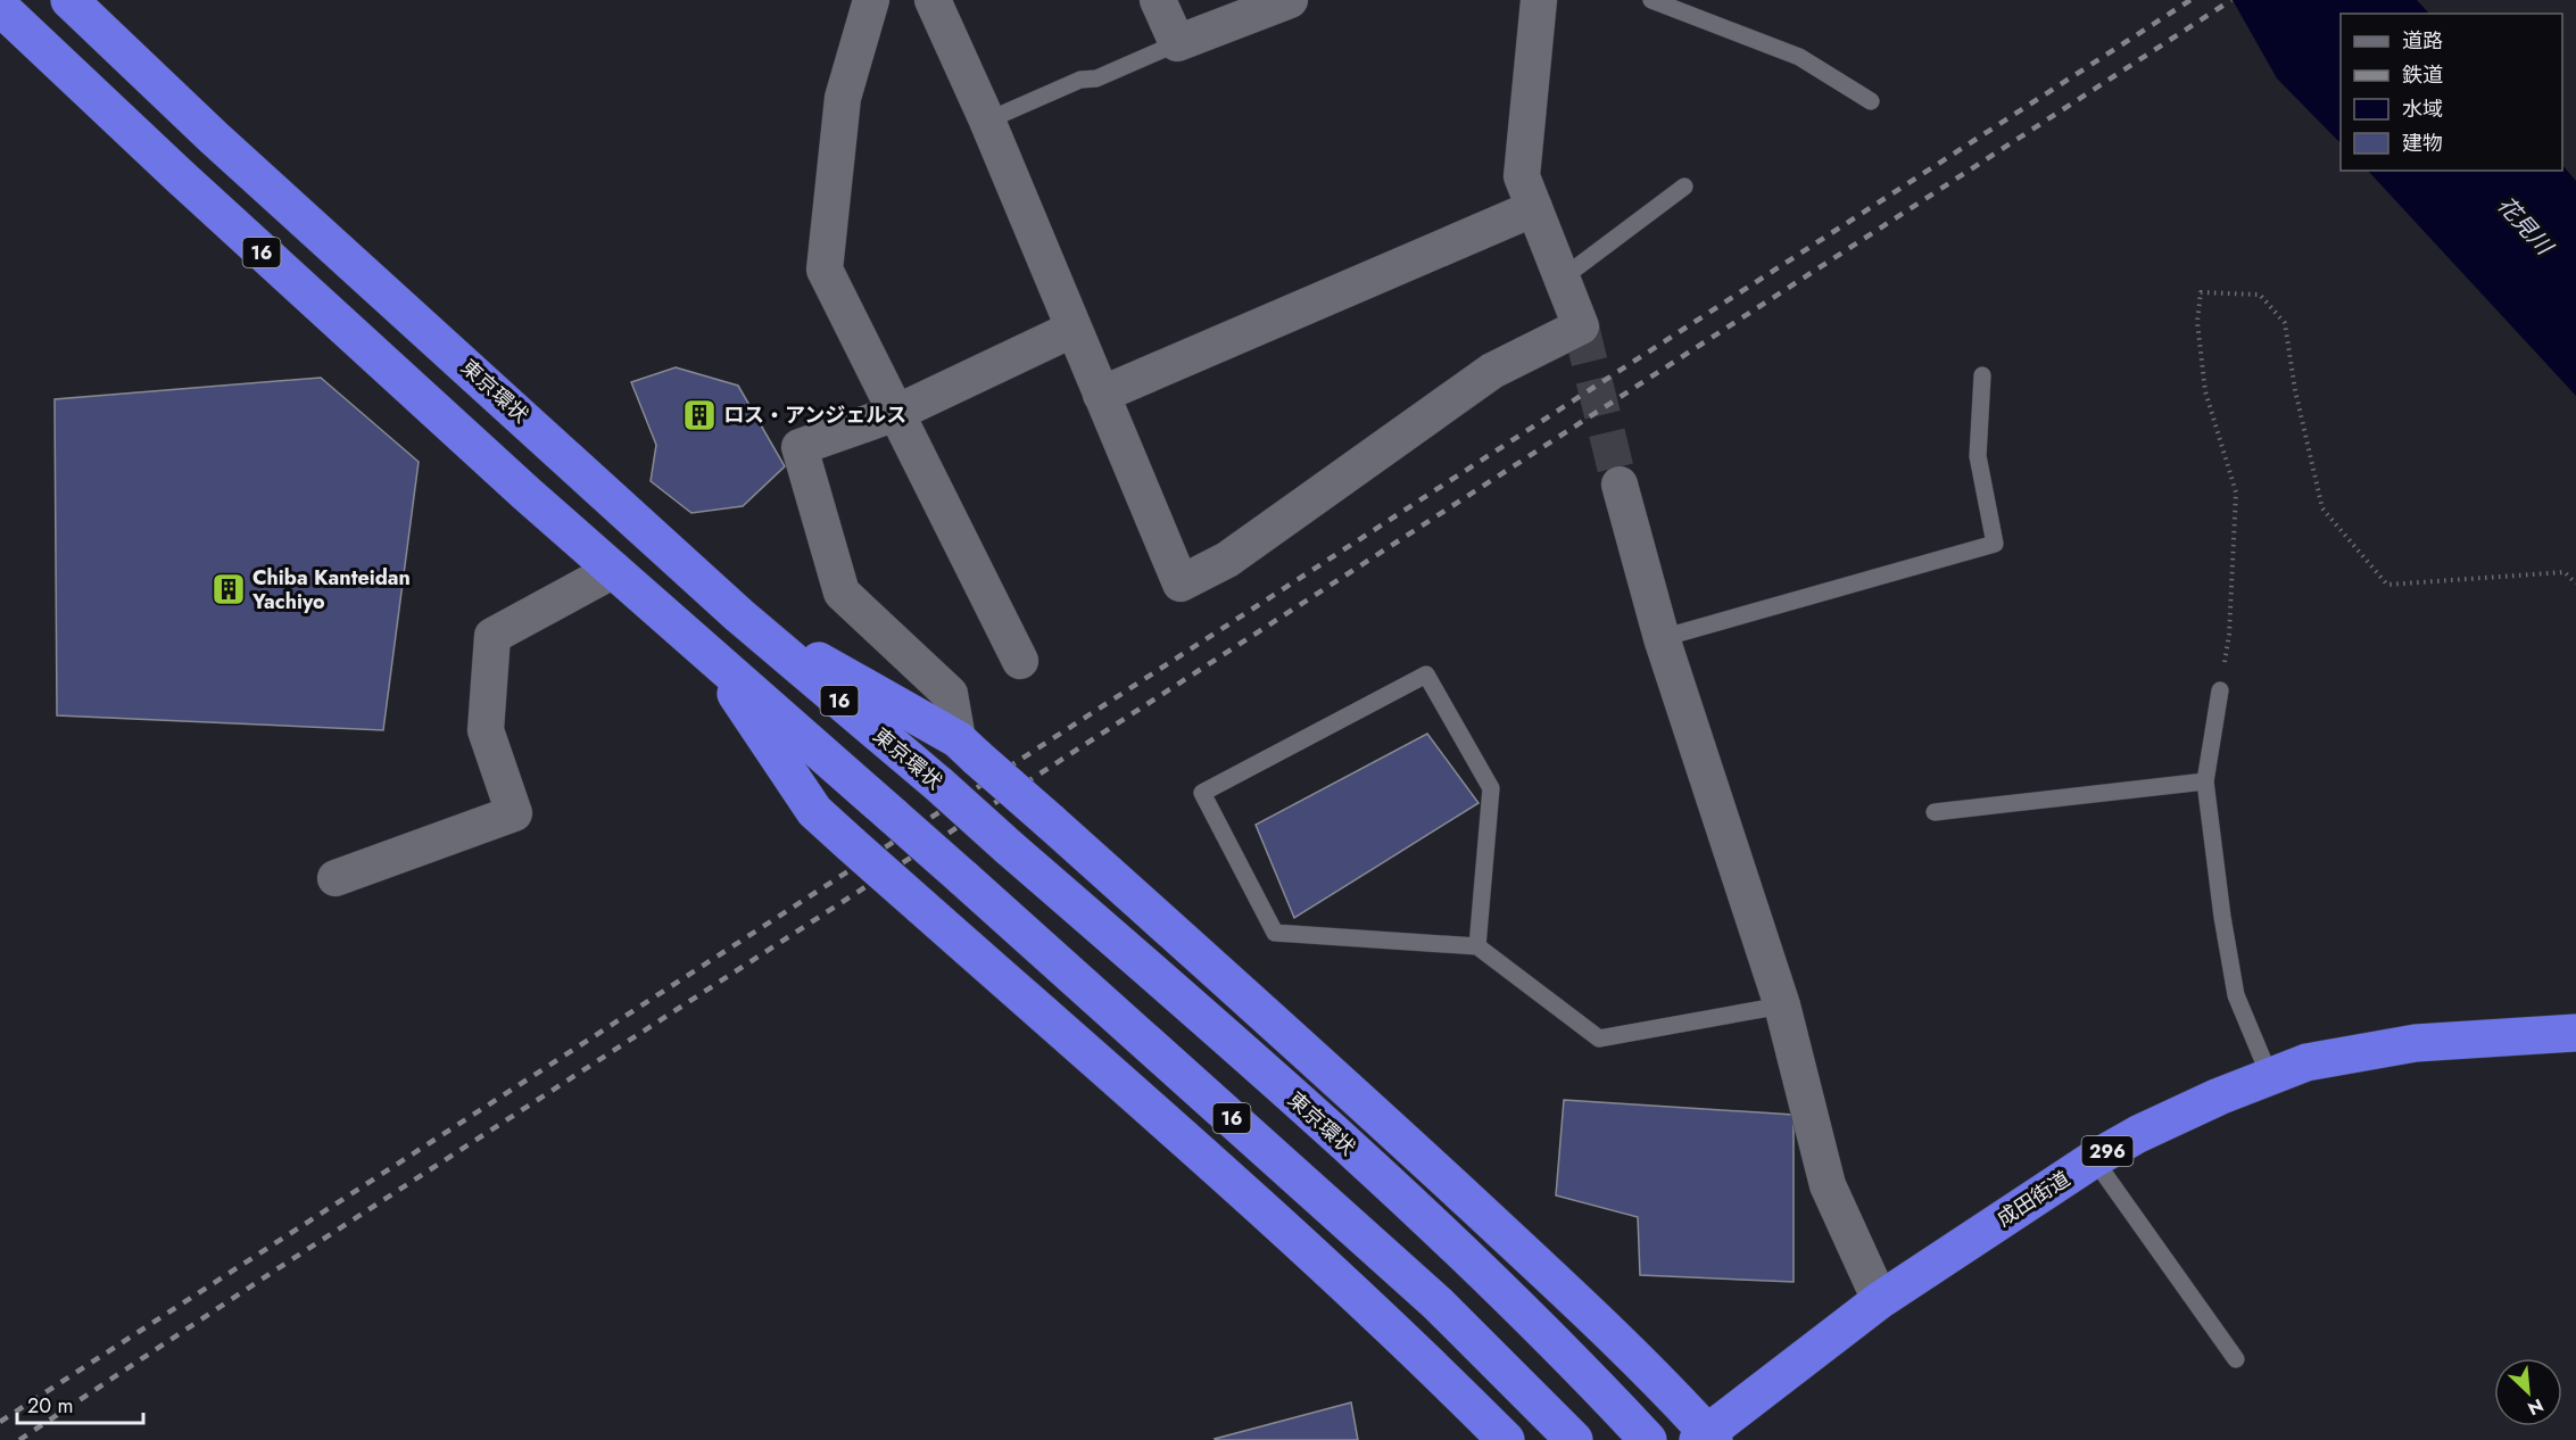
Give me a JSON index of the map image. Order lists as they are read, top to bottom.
{
  "streets": {
    "highway": [
      "16",
      "東京環状",
      "296",
      "成田街道"
    ]
  },
  "water": ["花見川"],
  "places": {
    "building": ["ロス・アンジェルス", "Chiba Kanteidan Yachiyo"]
  },
  "legend": [
    "道路",
    "鉄道",
    "水域",
    "建物"
  ],
  "scale_bar": "20 m",
  "north": "bottom right"
}
